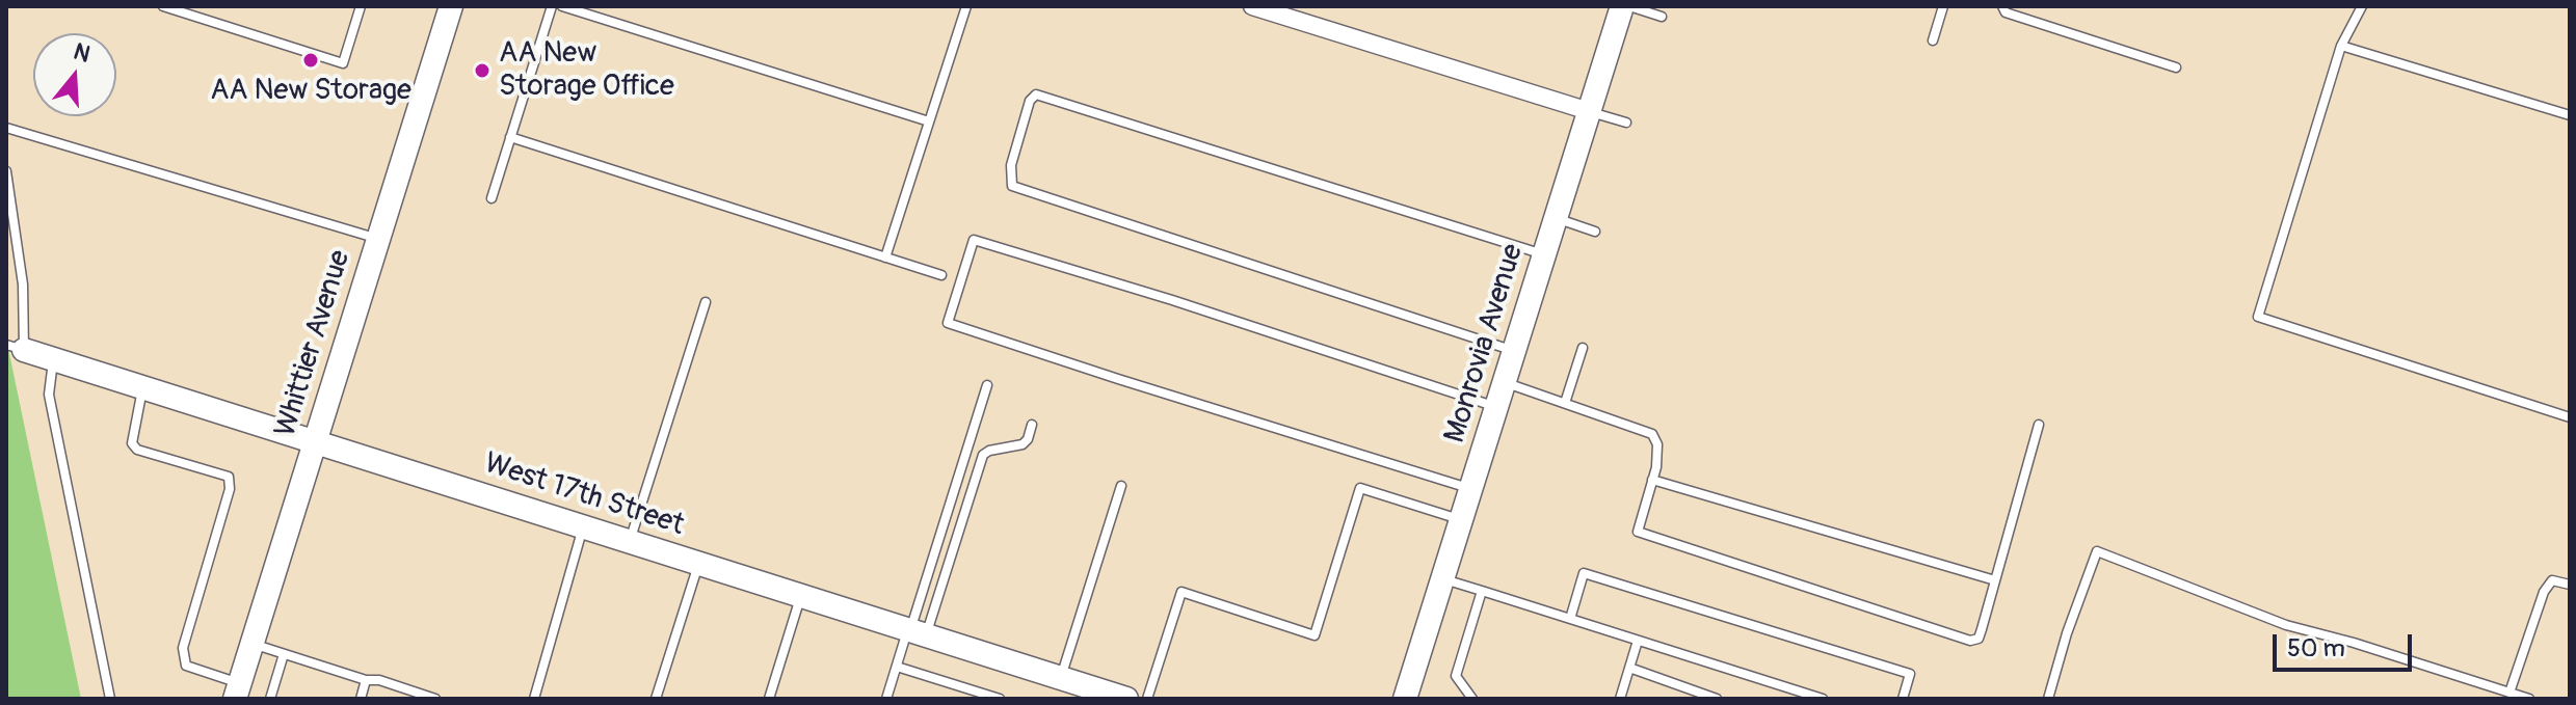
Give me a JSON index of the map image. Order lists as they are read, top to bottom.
{
  "streets": {
    "street": ["Whittier Avenue", "Monrovia Avenue", "West 17th Street"]
  },
  "crossings": [
    ["Whittier Avenue", "West 17th Street"]
  ],
  "places": ["AA New Storage", "AA New Storage Office"],
  "scale_bar": "50 m",
  "north": "top"
}
